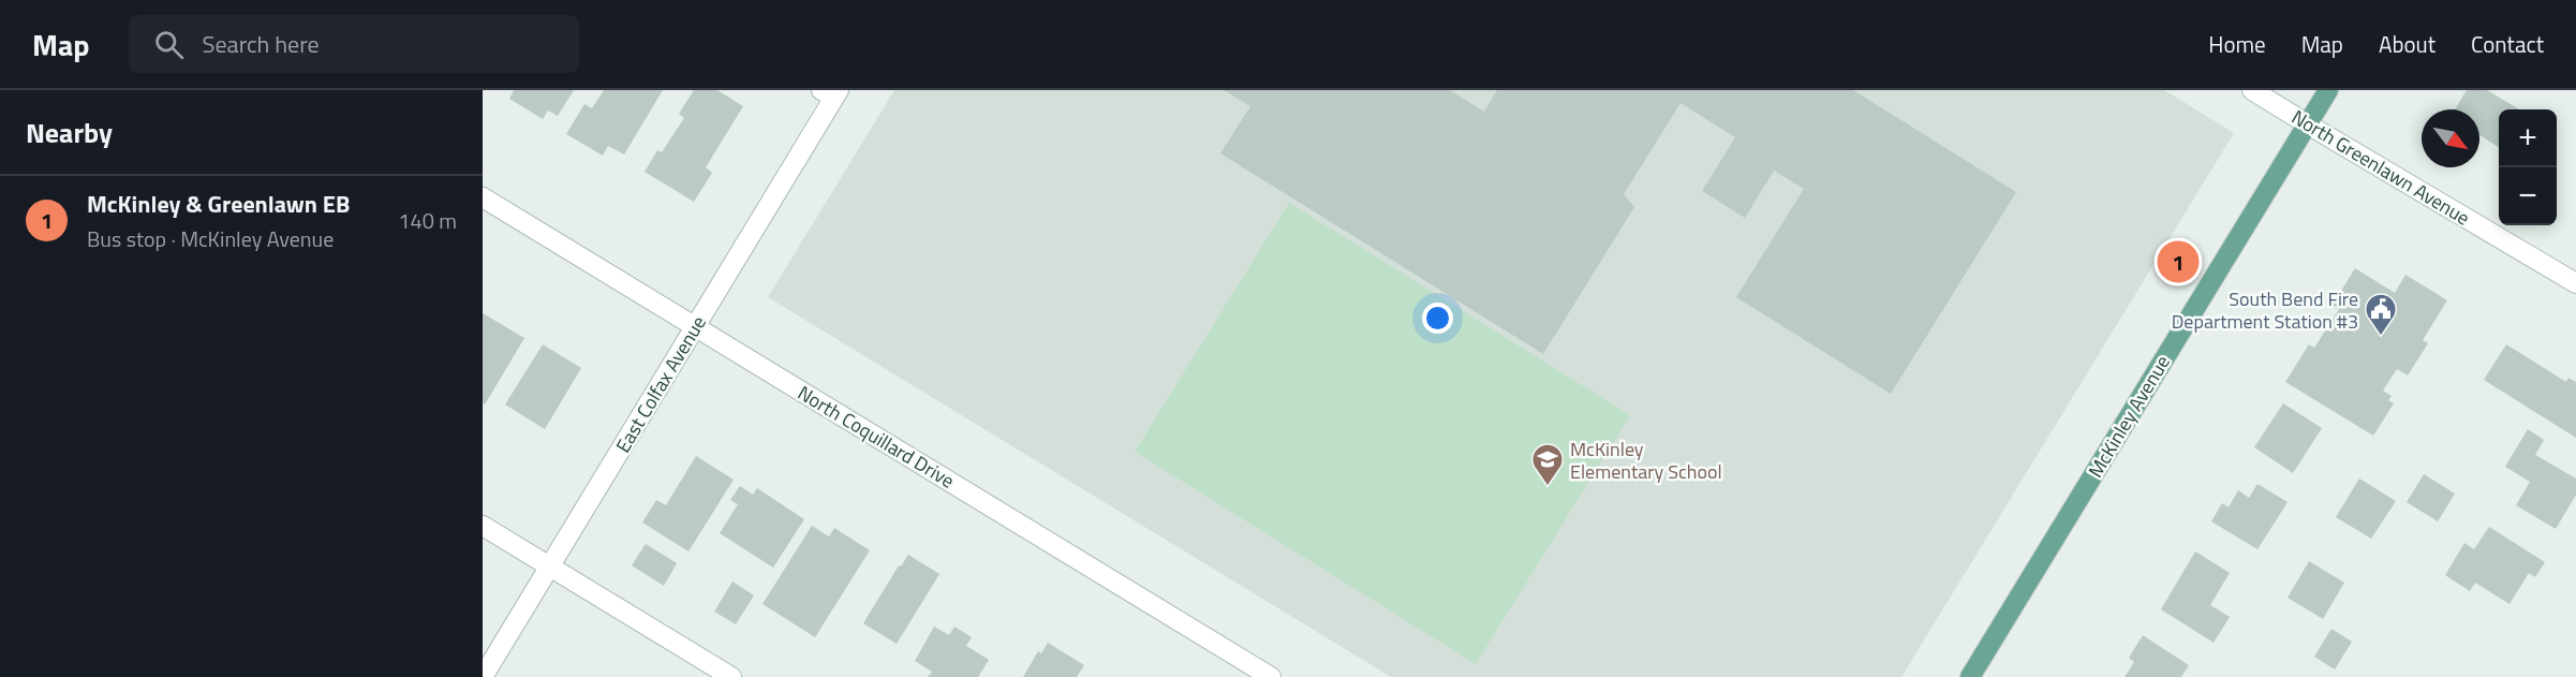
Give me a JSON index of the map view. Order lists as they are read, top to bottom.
{
  "streets": {
    "main road": ["McKinley Avenue"],
    "street": ["North Greenlawn Avenue", "East Colfax Avenue", "North Coquillard Drive"]
  },
  "crossings": [
    ["North Greenlawn Avenue", "McKinley Avenue"],
    ["East Colfax Avenue", "North Coquillard Drive"]
  ],
  "places": {
    "public building": ["South Bend Fire Department Station #3"],
    "school or university": ["McKinley Elementary School"]
  },
  "north": "bottom right",
  "page": {
    "header": "Map",
    "search": "Search here",
    "nav": [
      "Home",
      "Map",
      "About",
      "Contact"
    ],
    "heading": "Nearby",
    "map_buttons": ["+", "−"],
    "list": [
      {
        "mark": "1",
        "name": "McKinley & Greenlawn EB",
        "note": "Bus stop · McKinley Avenue",
        "value": "140 m"
      }
    ],
    "pins": "1"
  }
}
